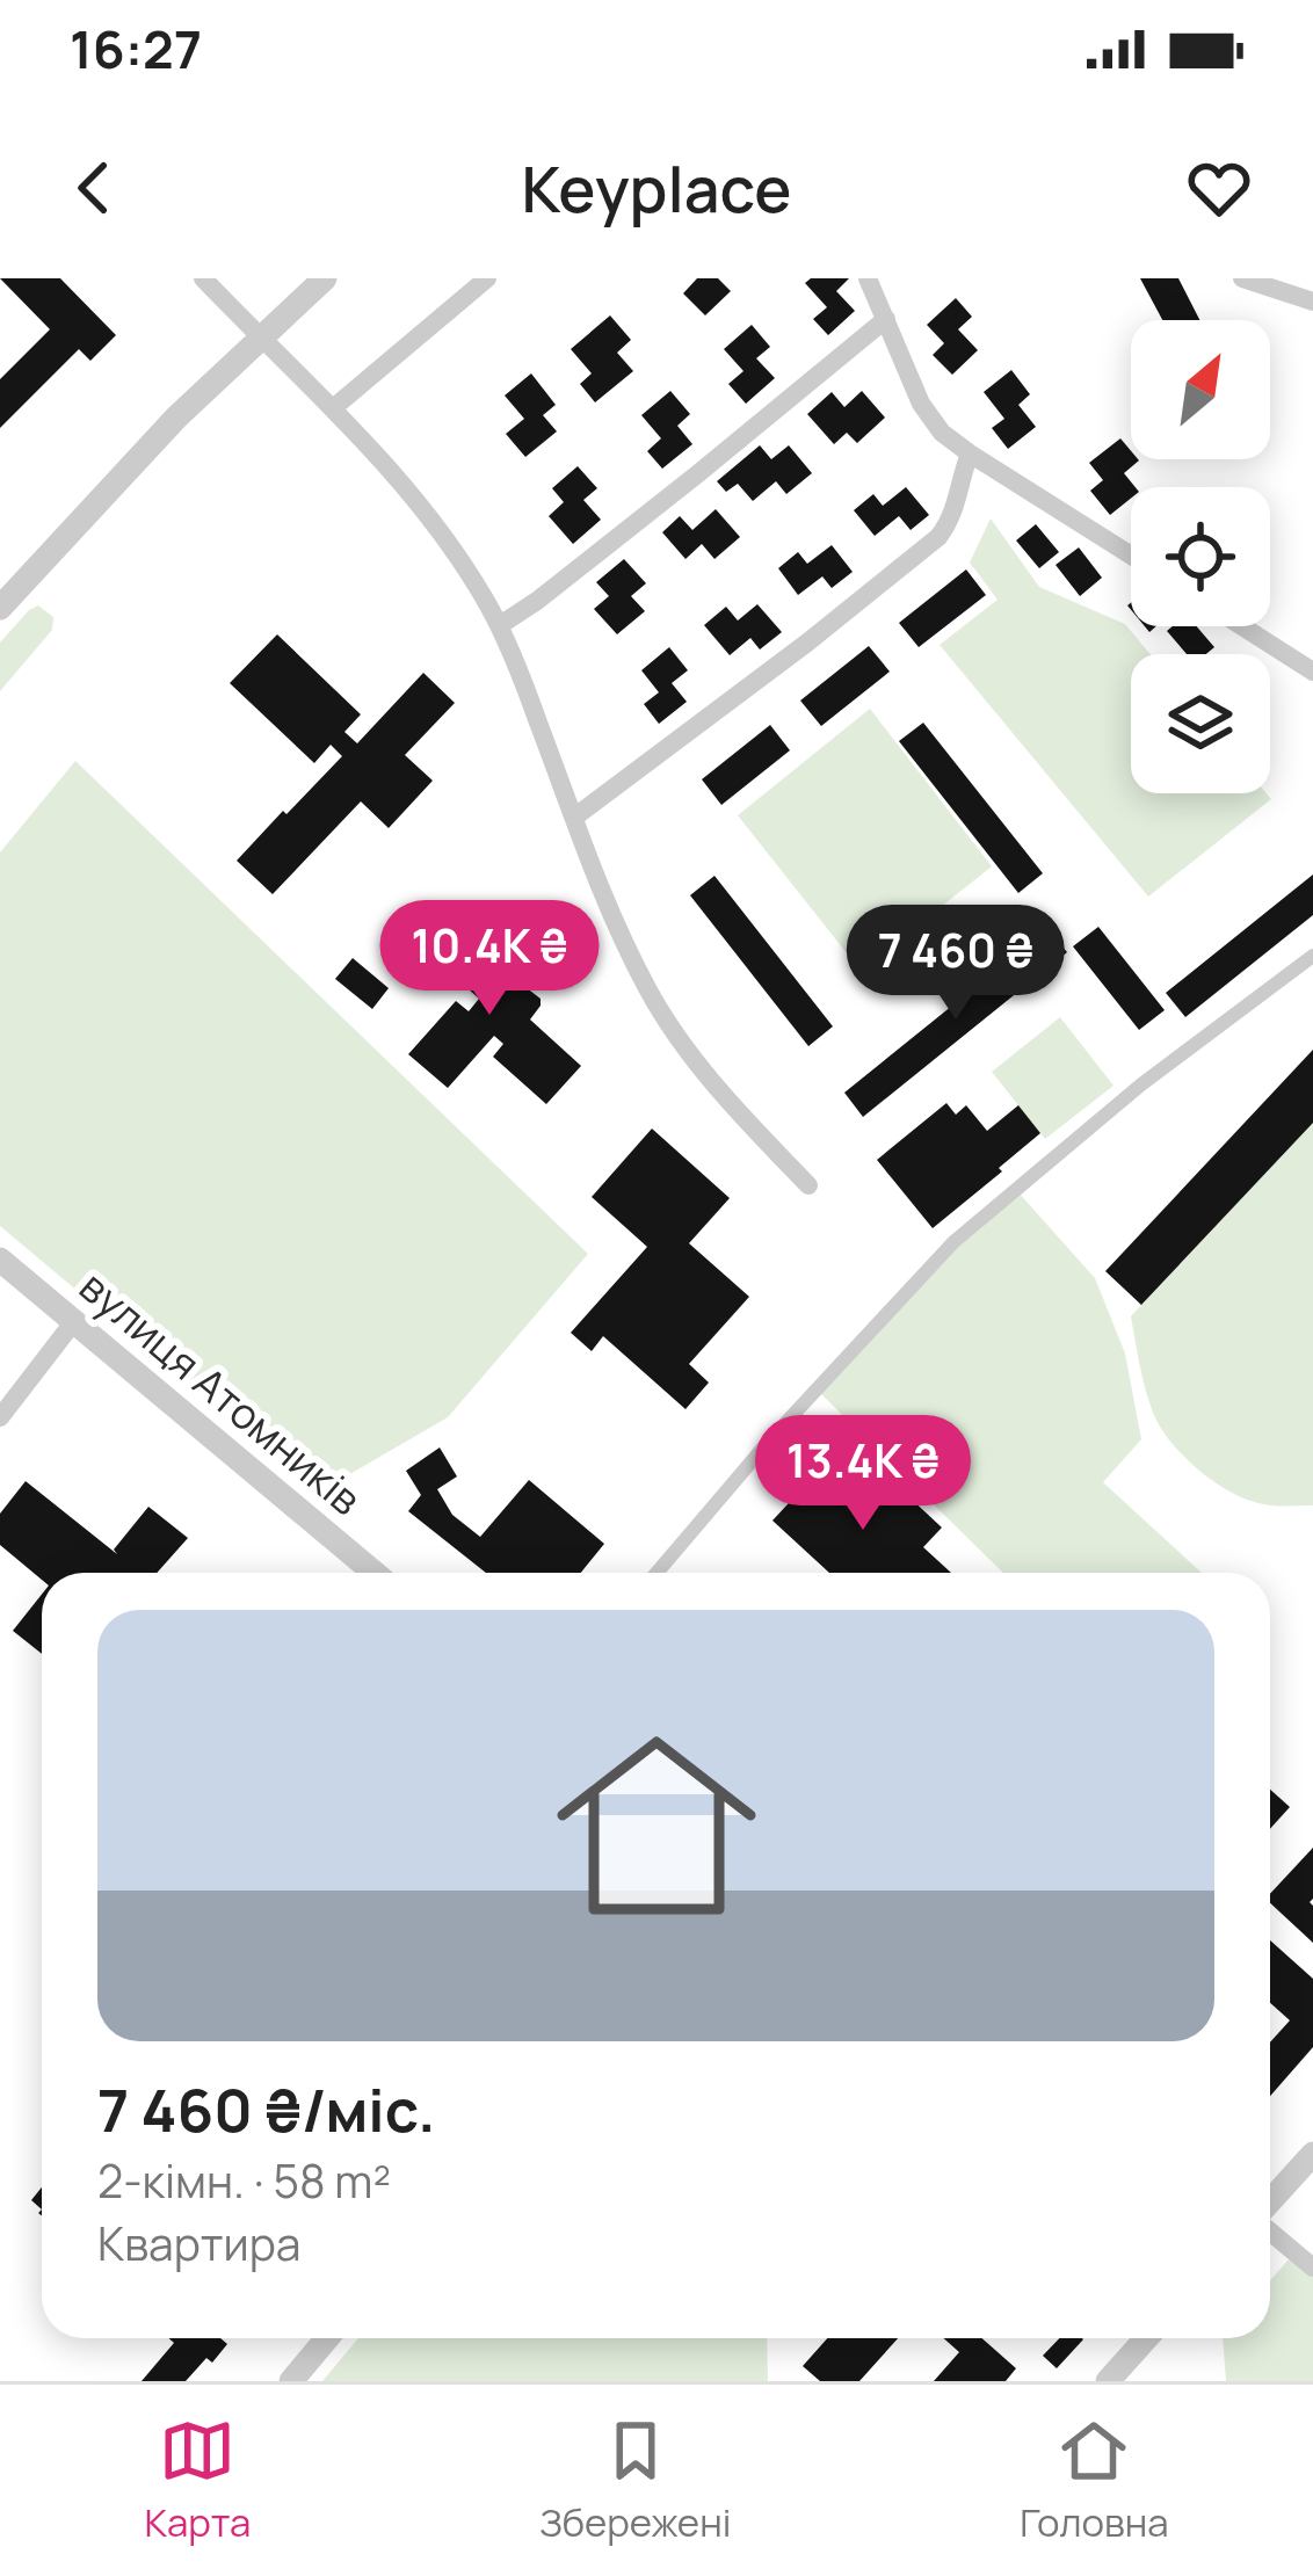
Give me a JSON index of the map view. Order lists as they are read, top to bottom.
{
  "streets": {
    "street": ["вулиця Атомників"]
  },
  "north": "top right",
  "page": {
    "status": "16:27",
    "header": "Keyplace",
    "price": ["10.4K ₴", "7 460 ₴", "13.4K ₴"],
    "list": [
      {
        "name": "7 460 ₴/міс.",
        "note": "2-кімн. · 58 m² · Квартира"
      }
    ],
    "tabs": ["Карта", "Збережені", "Головна"]
  }
}
